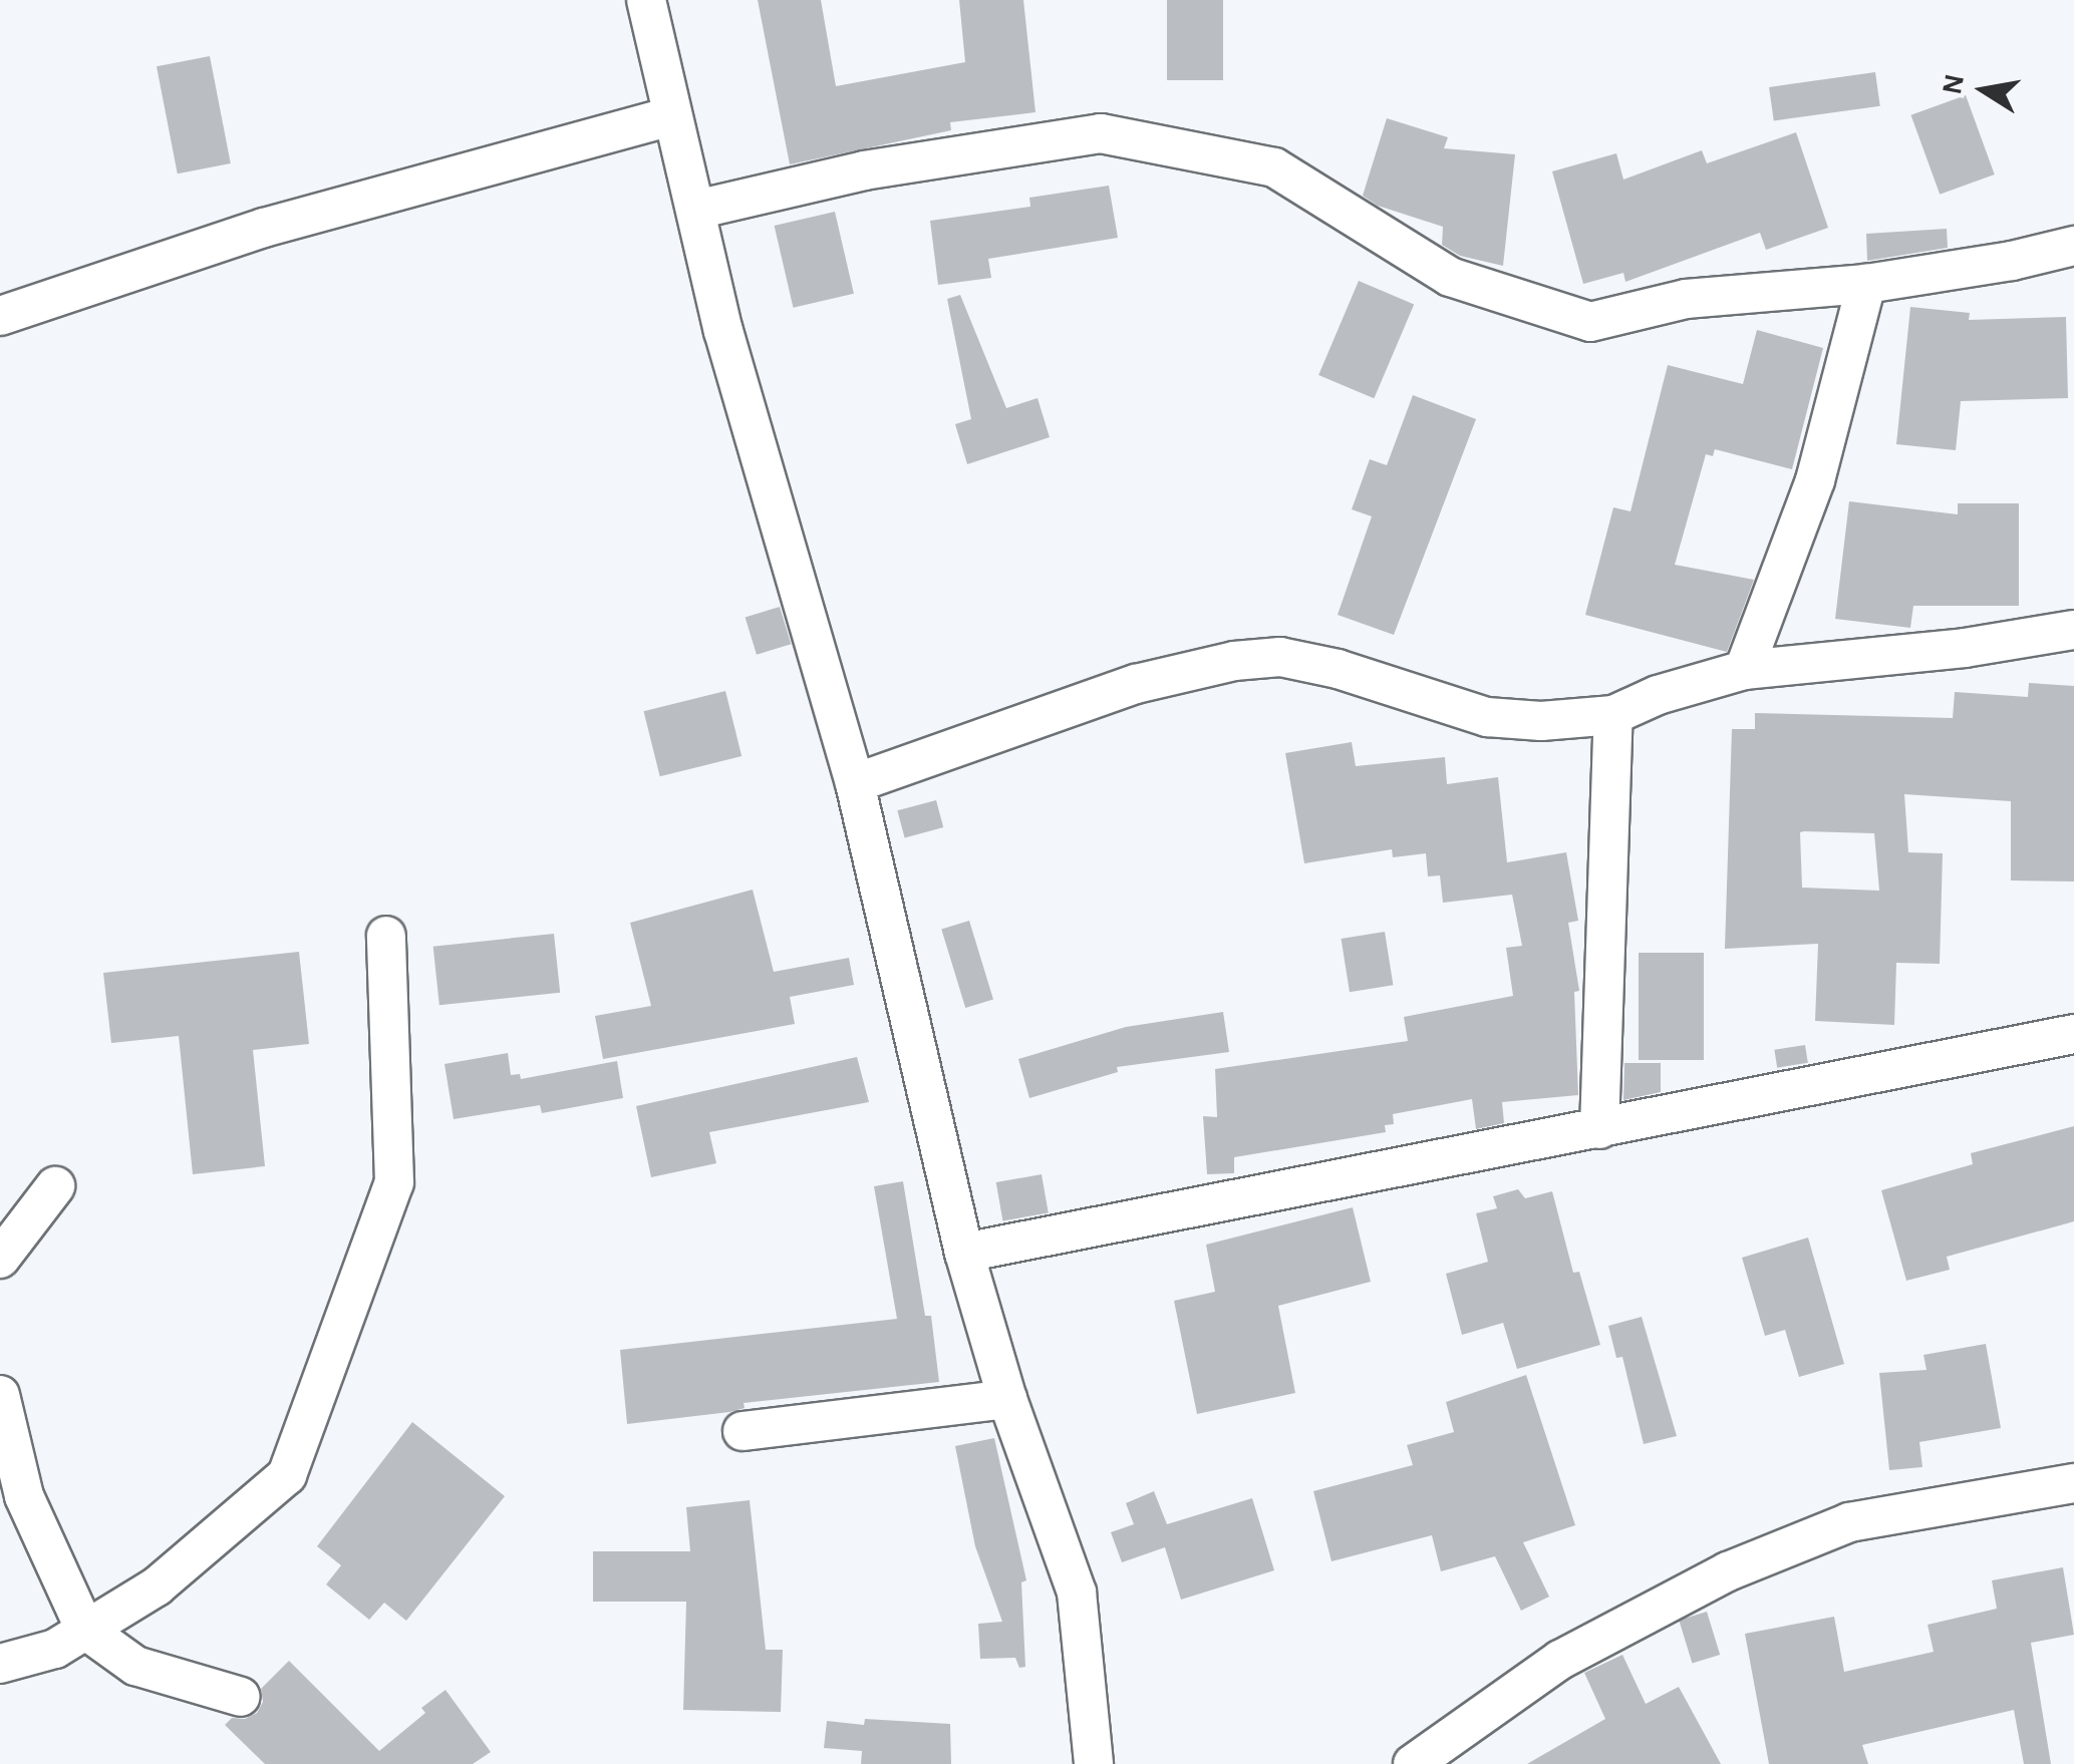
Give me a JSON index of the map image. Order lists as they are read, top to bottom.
{
  "north": "left"
}
